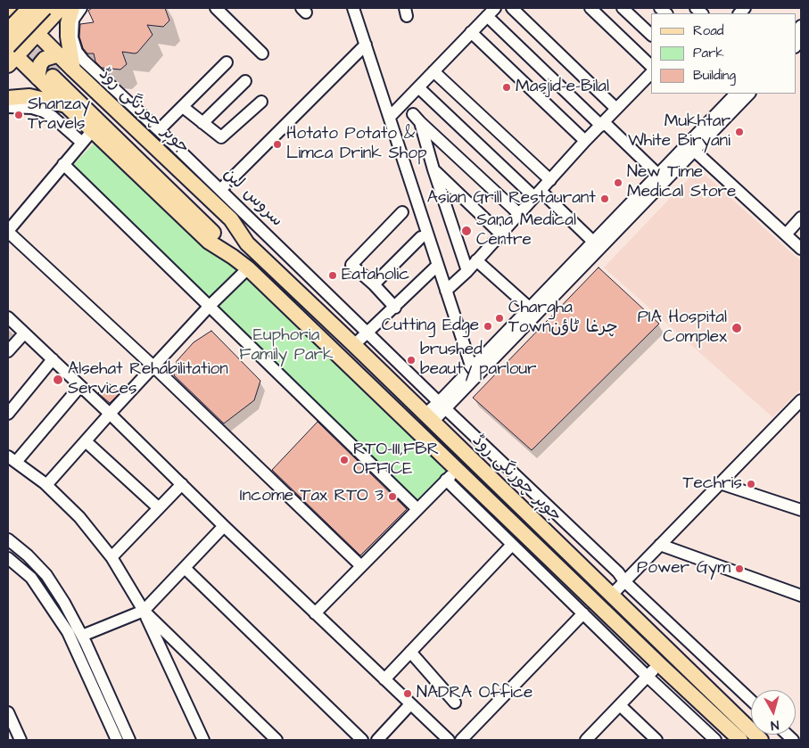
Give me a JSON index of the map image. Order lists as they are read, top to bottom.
{
  "streets": {
    "main road": ["جوہر چورنگی روڈ"],
    "street": ["سروس لین"]
  },
  "crossings": [
    ["جوہر چورنگی روڈ", "سروس لین"]
  ],
  "parks": ["Euphoria Family Park"],
  "places": [
    "Masjid-e-Bilal",
    "Shanzay Travels",
    "Mukhtar White Biryani",
    "Hotato Potato & Limca Drink Shop",
    "New Time Medical Store",
    "Asian Grill Restaurant",
    "Sana Medical Centre",
    "Eataholic",
    "Chargha Townچرغا ٹاؤن",
    "Cutting Edge",
    "PIA Hospital Complex",
    "brushed beauty parlour",
    "Alsehat Rehabilitation Services",
    "RTO-III,FBR OFFICE",
    "Techris",
    "Income Tax RTO 3",
    "Power Gym",
    "NADRA Office"
  ],
  "legend": ["Road", "Park", "Building"],
  "north": "bottom"
}
